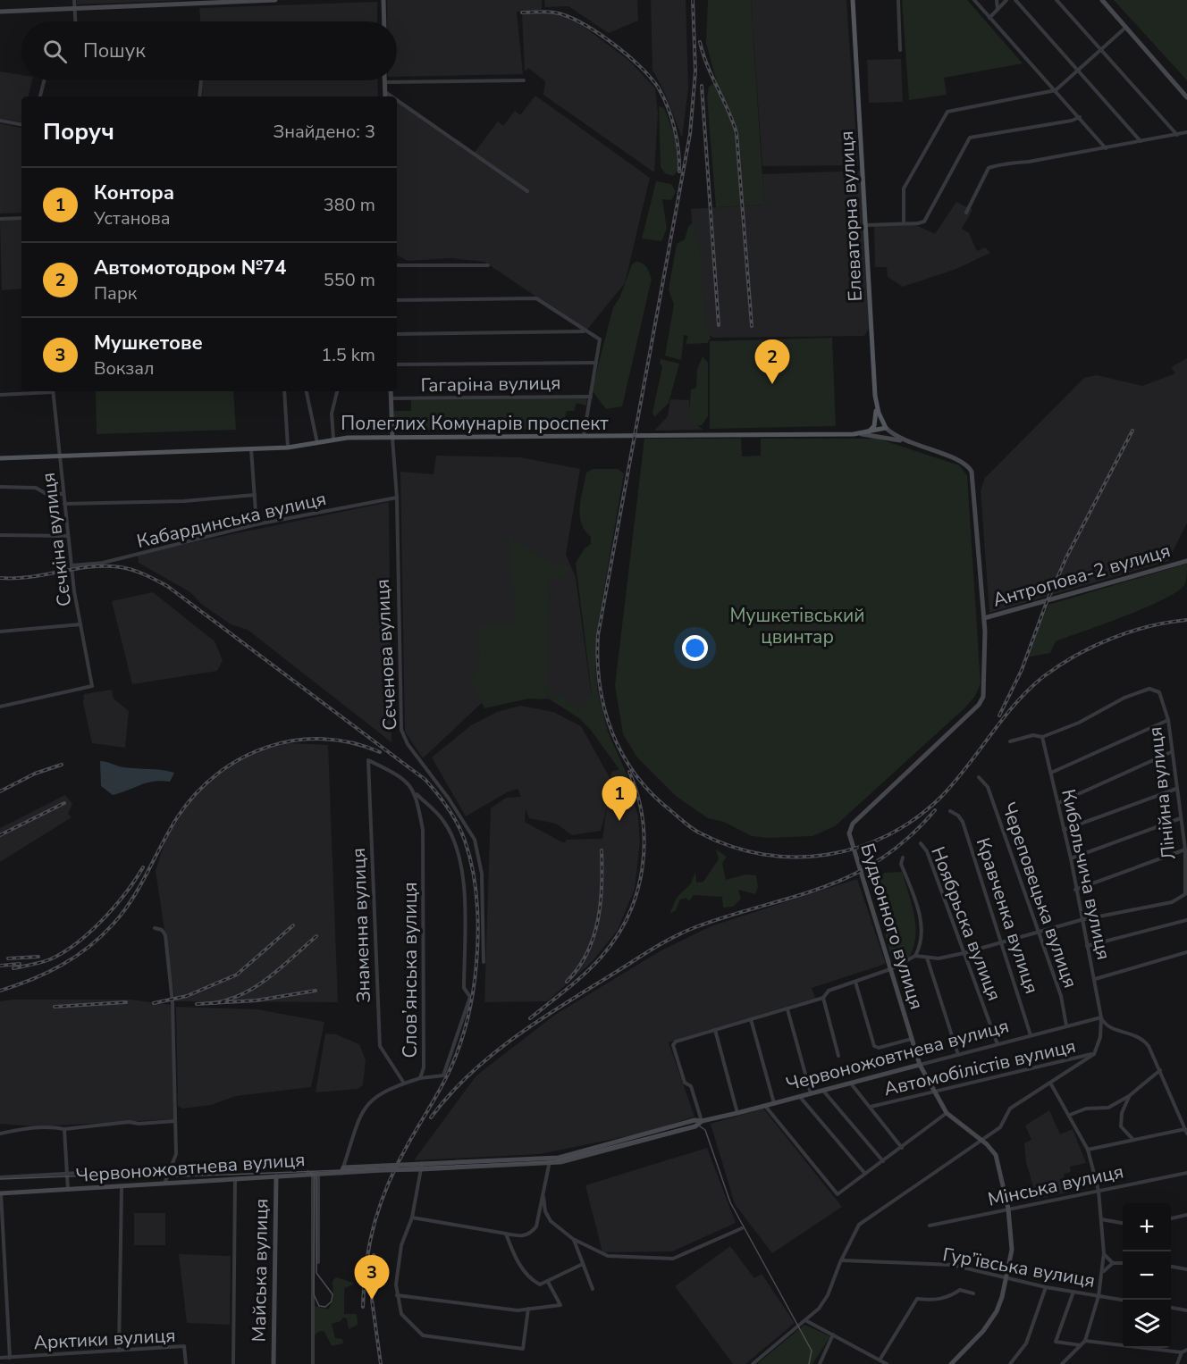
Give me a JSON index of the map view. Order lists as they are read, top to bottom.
{
  "streets": {
    "main road": [
      "Елеваторна вулиця",
      "Полеглих Комунарів проспект",
      "Антропова-2 вулиця",
      "Сєченова вулиця",
      "Будьонного вулиця",
      "Червоножовтнева вулиця",
      "Майська вулиця"
    ],
    "street": [
      "Гагаріна вулиця",
      "Кабардинська вулиця",
      "Сєчкіна вулиця",
      "Лінійна вулиця",
      "Кибальчича вулиця",
      "Череповецька вулиця",
      "Кравченка вулиця",
      "Ноябрьска вулиця",
      "Знаменна вулиця",
      "Слов’янська вулиця",
      "Автомобілістів вулиця",
      "Мінська вулиця",
      "Гур’ївська вулиця",
      "Арктики вулиця"
    ]
  },
  "crossings": [
    ["Елеваторна вулиця", "Полеглих Комунарів проспект"],
    ["Елеваторна вулиця", "Будьонного вулиця"],
    ["Гагаріна вулиця", "Сєченова вулиця"],
    ["Полеглих Комунарів проспект", "Сєчкіна вулиця"],
    ["Полеглих Комунарів проспект", "Сєченова вулиця"],
    ["Полеглих Комунарів проспект", "Будьонного вулиця"],
    ["Кабардинська вулиця", "Сєчкіна вулиця"],
    ["Кабардинська вулиця", "Сєченова вулиця"],
    ["Антропова-2 вулиця", "Будьонного вулиця"],
    ["Лінійна вулиця", "Кибальчича вулиця"],
    ["Кибальчича вулиця", "Червоножовтнева вулиця"],
    ["Кибальчича вулиця", "Автомобілістів вулиця"],
    ["Череповецька вулиця", "Червоножовтнева вулиця"],
    ["Кравченка вулиця", "Червоножовтнева вулиця"],
    ["Ноябрьска вулиця", "Червоножовтнева вулиця"],
    ["Знаменна вулиця", "Слов’янська вулиця"],
    ["Будьонного вулиця", "Червоножовтнева вулиця"],
    ["Будьонного вулиця", "Автомобілістів вулиця"],
    ["Будьонного вулиця", "Мінська вулиця"],
    ["Будьонного вулиця", "Гур’ївська вулиця"],
    ["Слов’янська вулиця", "Червоножовтнева вулиця"],
    ["Червоножовтнева вулиця", "Майська вулиця"],
    ["Червоножовтнева вулиця", "Арктики вулиця"]
  ],
  "parks": ["Мушкетівський цвинтар"],
  "page": {
    "search": "Пошук",
    "heading": ["Поруч", "Знайдено: 3"],
    "list": [
      {
        "mark": "1",
        "name": "Контора",
        "note": "Установа",
        "value": "380 m"
      },
      {
        "mark": "2",
        "name": "Автомотодром №74",
        "note": "Парк",
        "value": "550 m"
      },
      {
        "mark": "3",
        "name": "Мушкетове",
        "note": "Вокзал",
        "value": "1.5 km"
      }
    ],
    "pins": ["2", "1", "3"],
    "map_buttons": ["+", "−"]
  }
}
